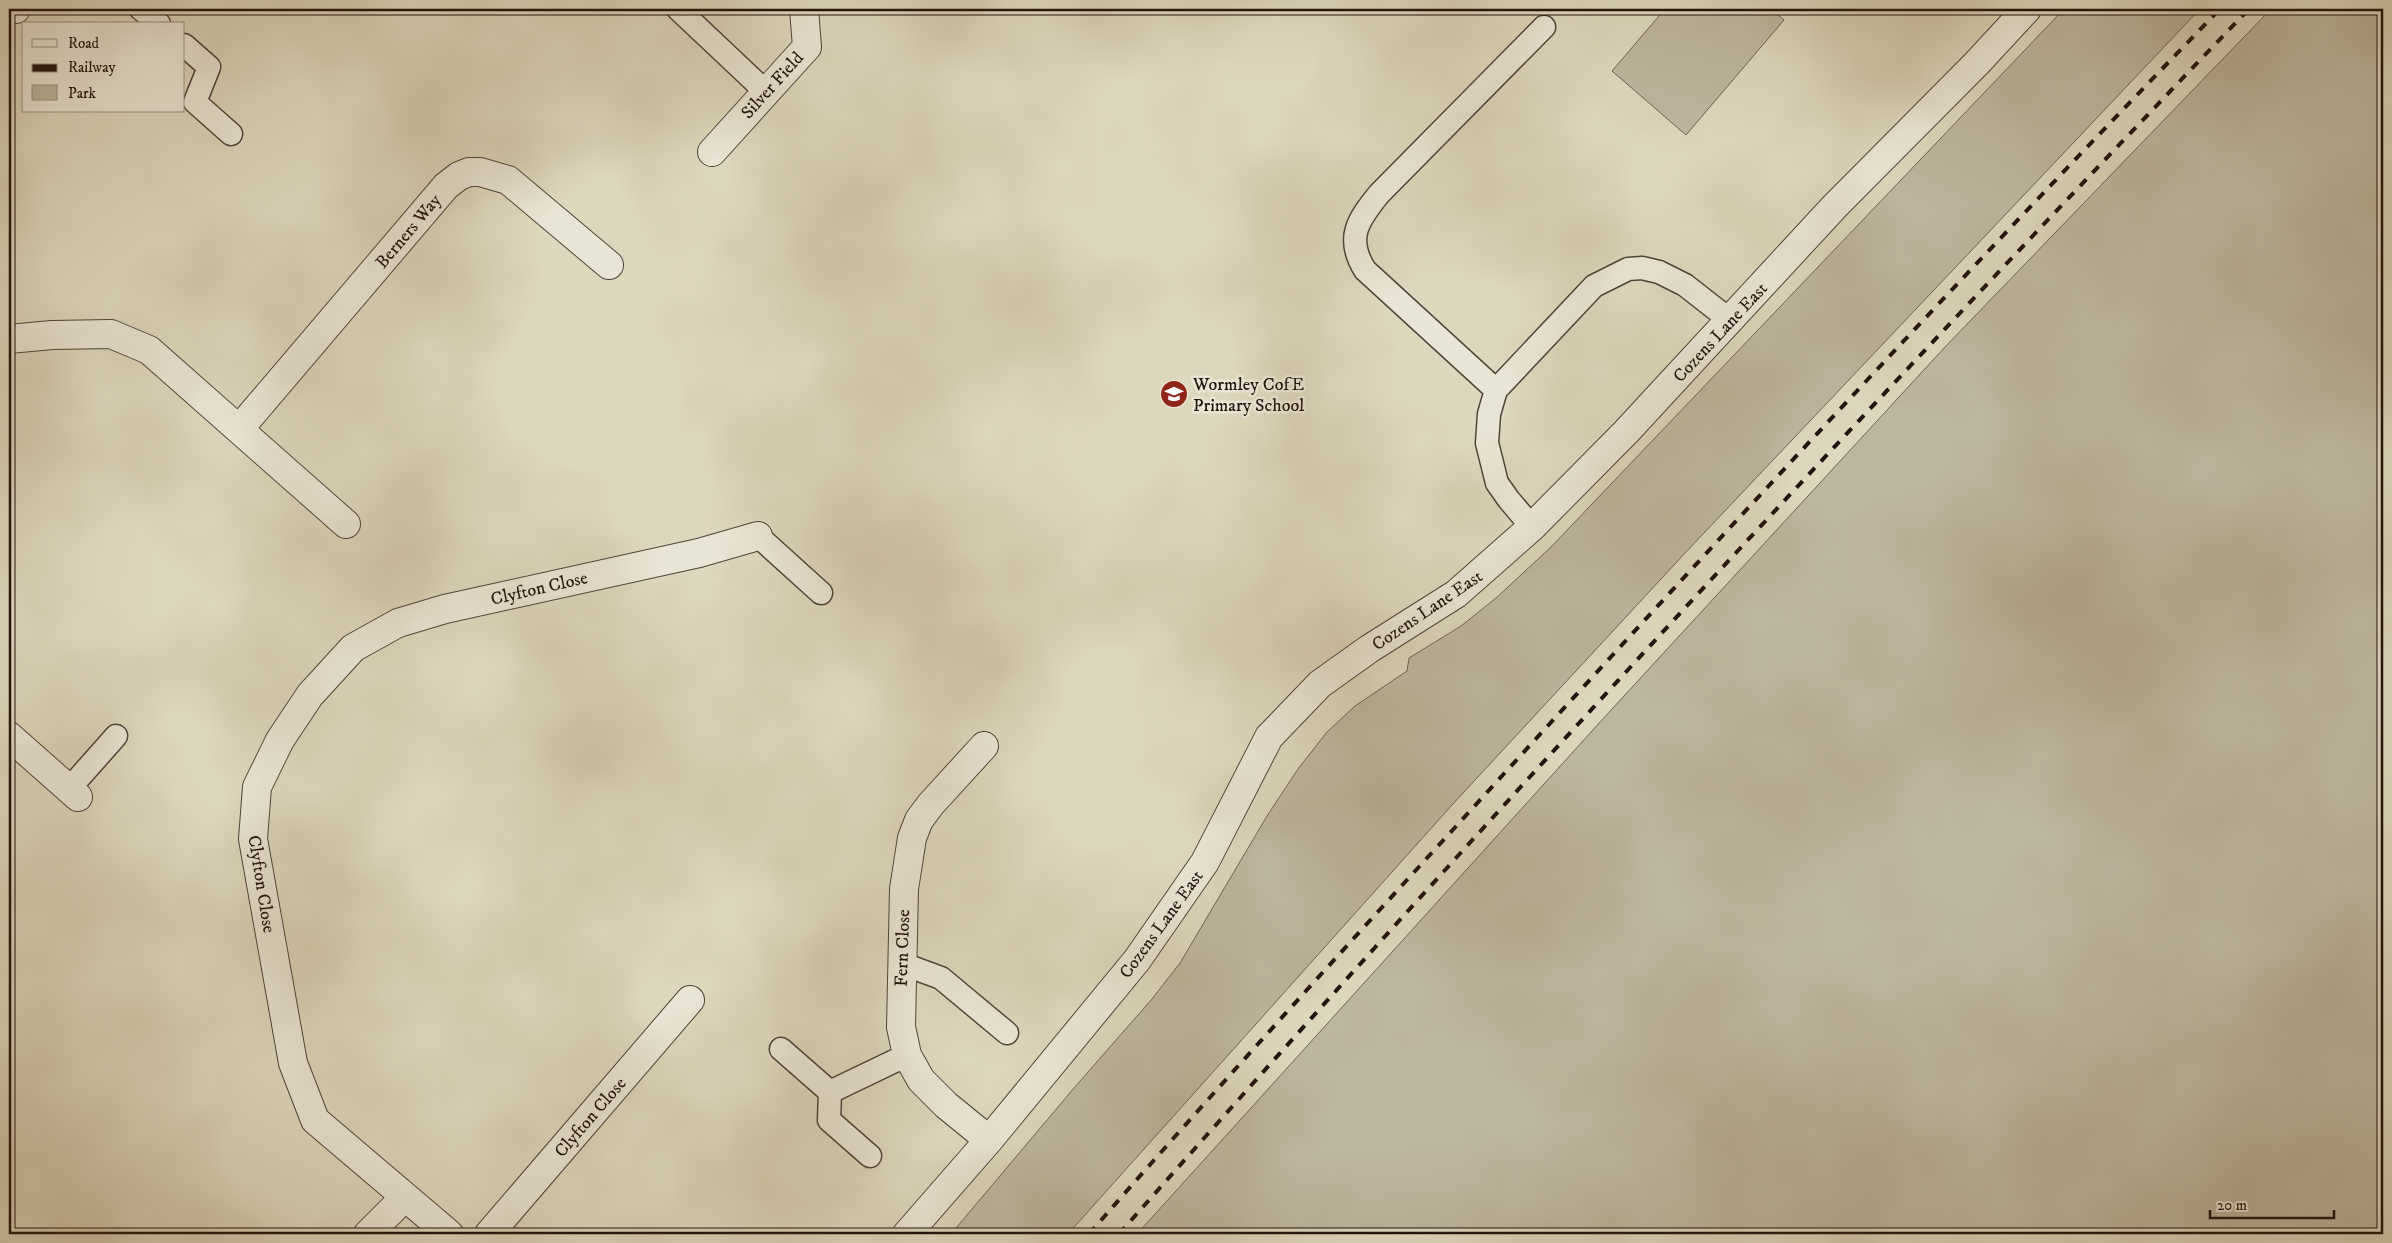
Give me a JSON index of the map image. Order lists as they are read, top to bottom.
{
  "streets": {
    "street": [
      "Silver Field",
      "Berners Way",
      "Cozens Lane East",
      "Clyfton Close",
      "Fern Close"
    ]
  },
  "crossings": [
    ["Cozens Lane East", "Fern Close"]
  ],
  "places": {
    "school or university": ["Wormley CofE Primary School"]
  },
  "legend": ["Road", "Railway", "Park"],
  "scale_bar": "20 m"
}
